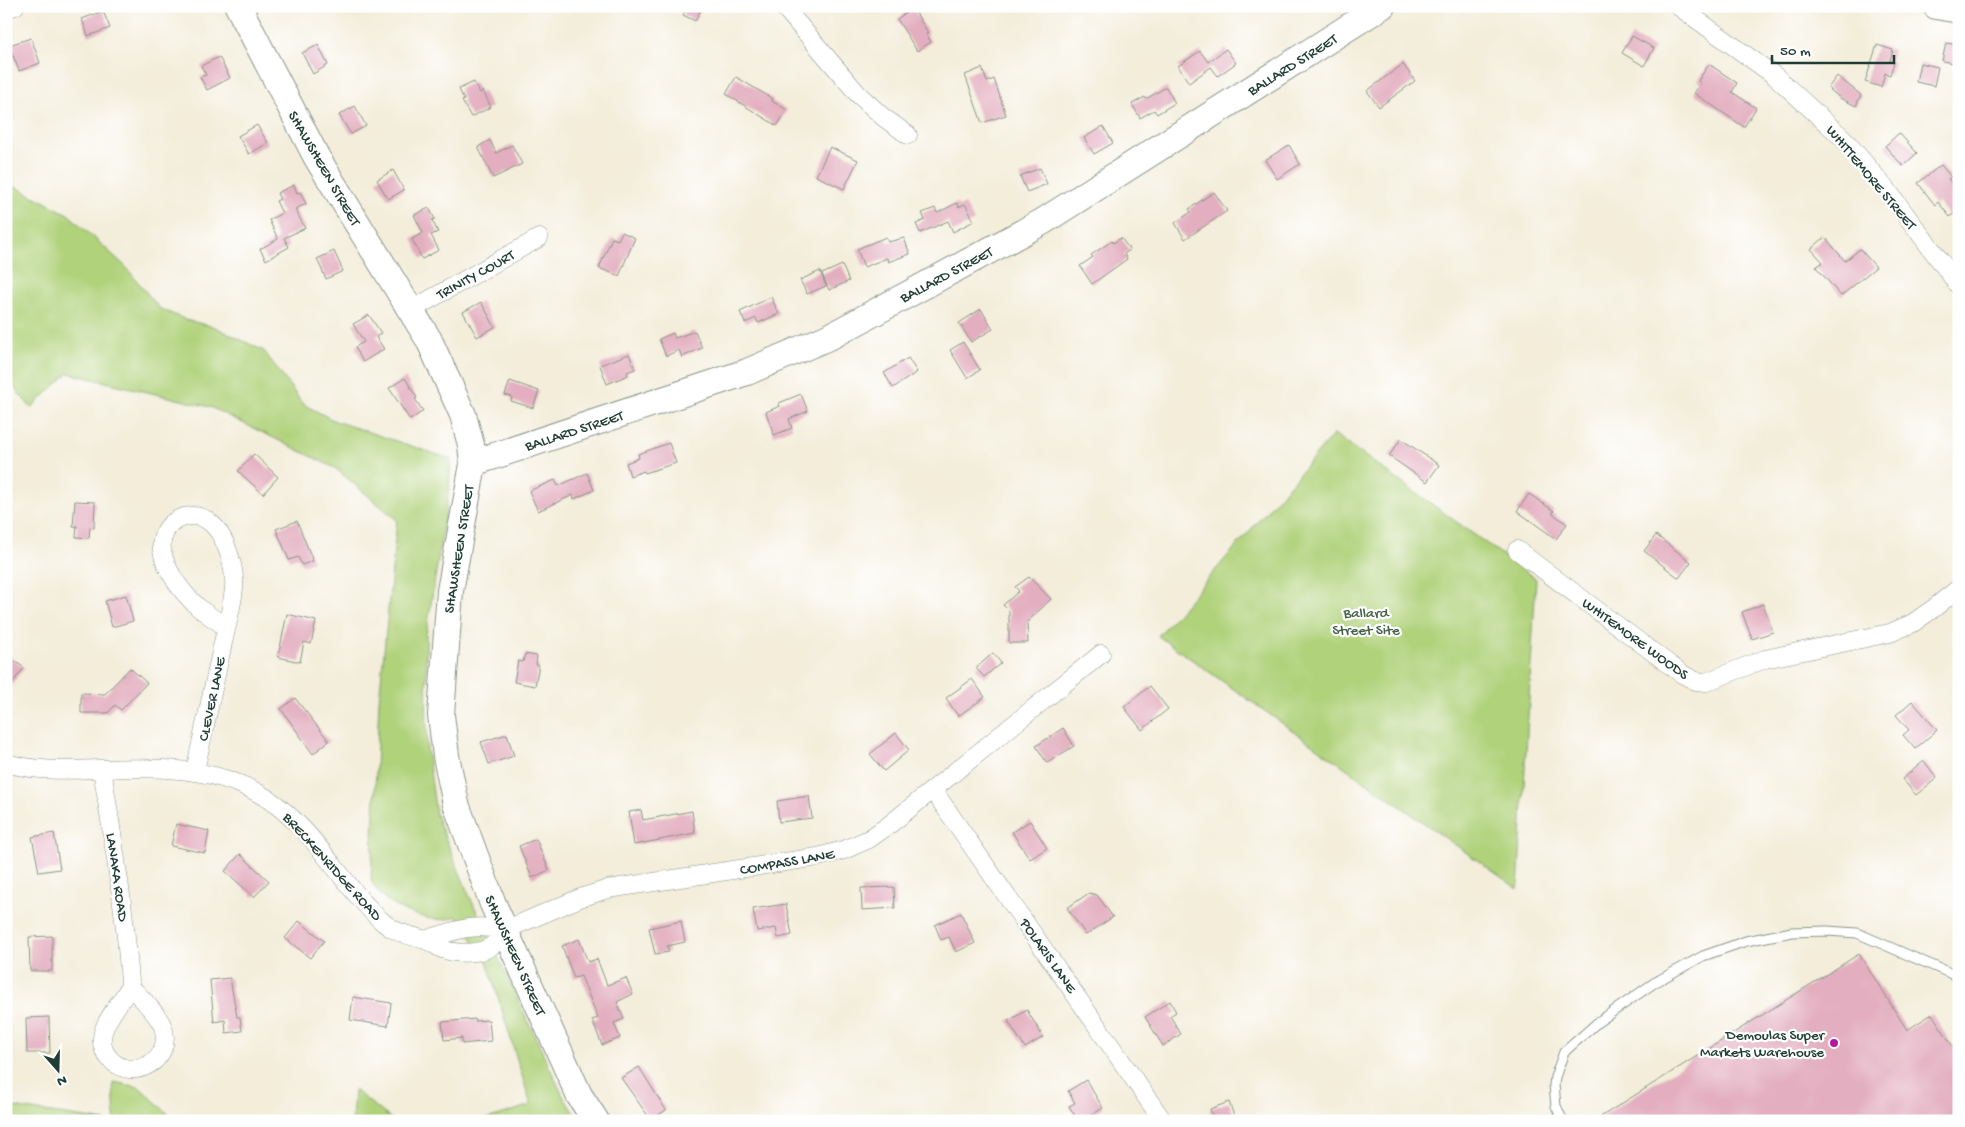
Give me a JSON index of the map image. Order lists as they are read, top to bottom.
{
  "streets": {
    "main road": ["BALLARD STREET", "SHAWSHEEN STREET"],
    "street": [
      "WHITTEMORE STREET",
      "TRINITY COURT",
      "WHITEMORE WOODS",
      "CLEVER LANE",
      "COMPASS LANE",
      "BRECKENRIDGE ROAD",
      "LANAKA ROAD",
      "POLARIS LANE"
    ]
  },
  "crossings": [
    ["BALLARD STREET", "SHAWSHEEN STREET"],
    ["SHAWSHEEN STREET", "TRINITY COURT"],
    ["SHAWSHEEN STREET", "COMPASS LANE"],
    ["SHAWSHEEN STREET", "BRECKENRIDGE ROAD"],
    ["CLEVER LANE", "BRECKENRIDGE ROAD"],
    ["COMPASS LANE", "BRECKENRIDGE ROAD"],
    ["COMPASS LANE", "POLARIS LANE"],
    ["BRECKENRIDGE ROAD", "LANAKA ROAD"]
  ],
  "parks": ["Ballard Street Site"],
  "places": ["Demoulas Super Markets Warehouse"],
  "scale_bar": "50 m",
  "north": "bottom"
}
